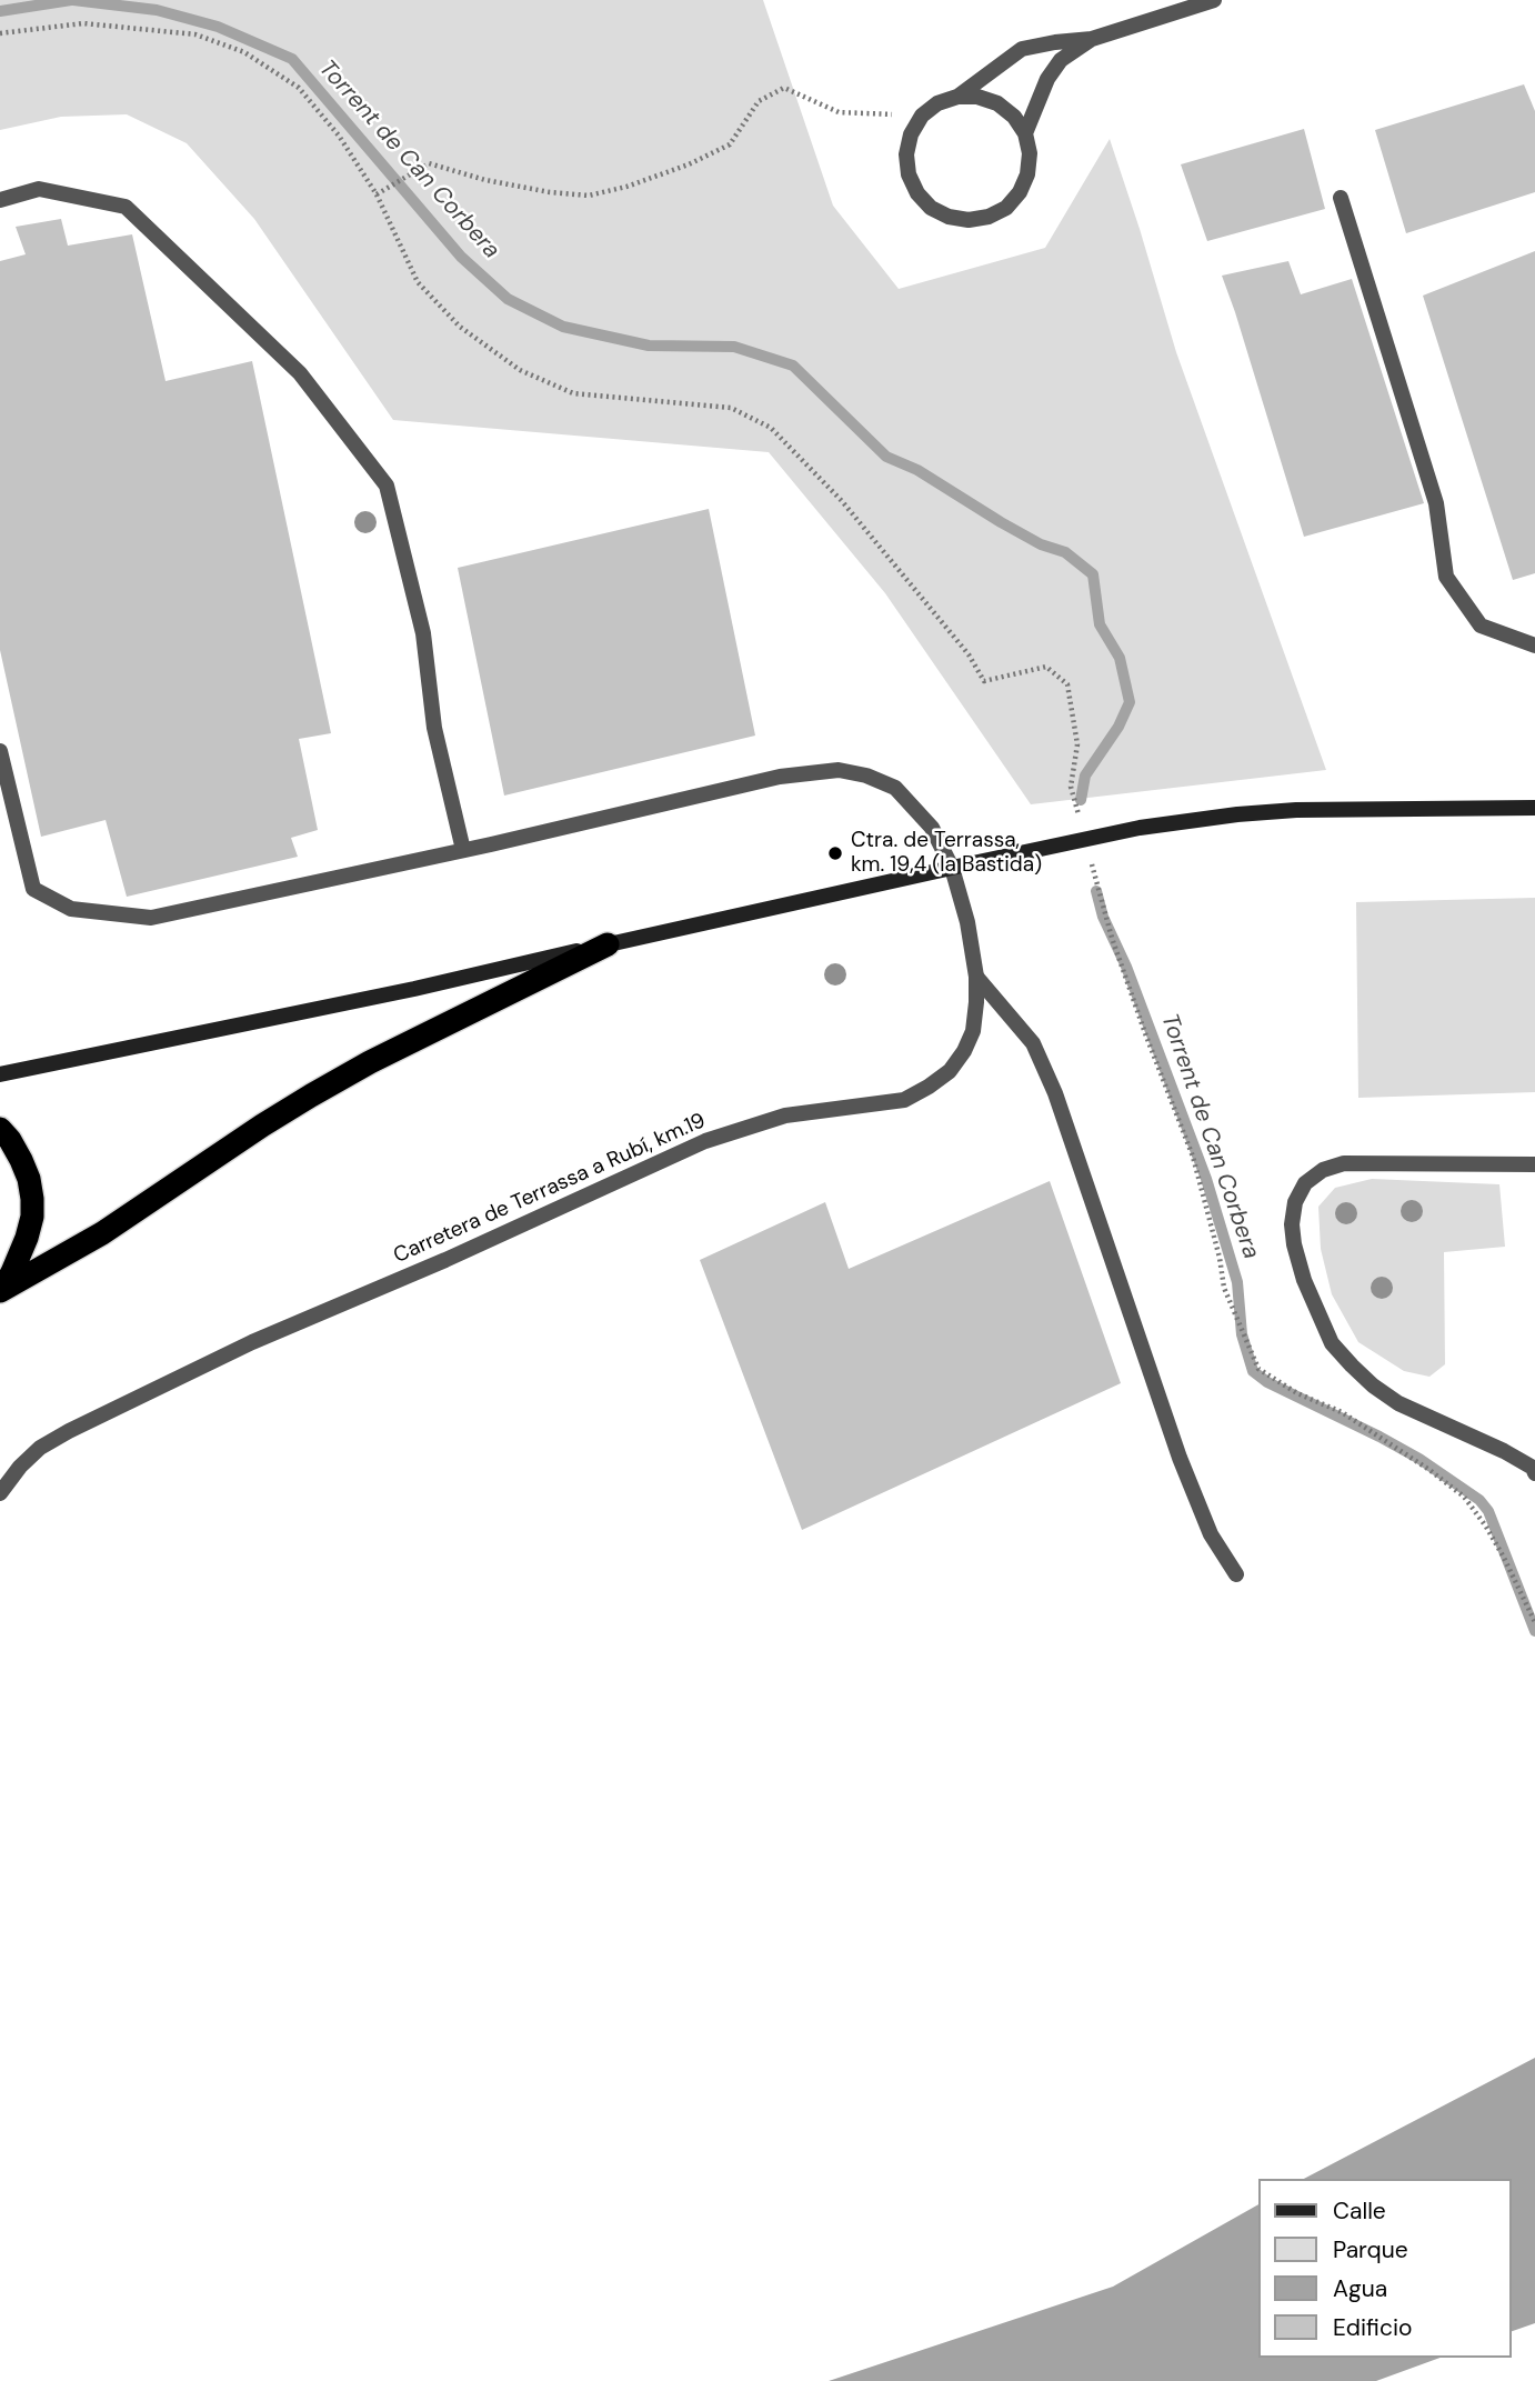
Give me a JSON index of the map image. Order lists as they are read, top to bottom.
{
  "streets": {
    "street": ["Carretera de Terrassa a Rubí, km.19"]
  },
  "water": ["Torrent de Can Corbera"],
  "places": ["Ctra. de Terrassa, km. 19,4 (la Bastida)"],
  "legend": [
    "Calle",
    "Parque",
    "Agua",
    "Edificio"
  ]
}
